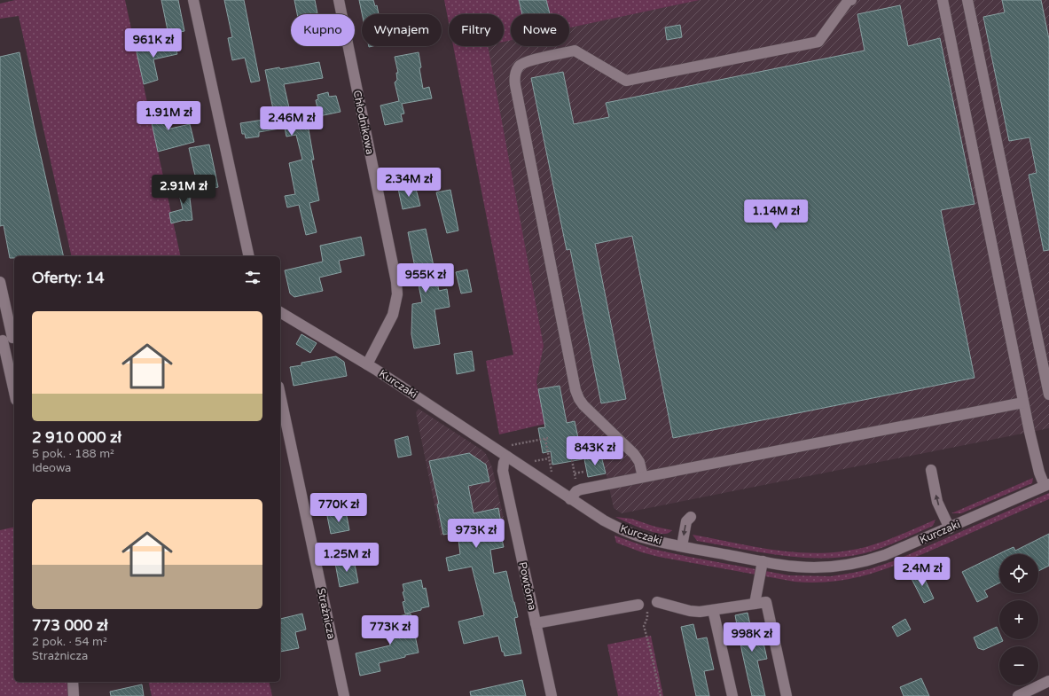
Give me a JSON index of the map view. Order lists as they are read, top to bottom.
{
  "streets": {
    "street": [
      "Chłodnikowa",
      "Kurczaki",
      "Powtórna",
      "Strażnicza"
    ]
  },
  "crossings": [
    ["Chłodnikowa", "Kurczaki"],
    ["Kurczaki", "Powtórna"]
  ],
  "page": {
    "chip": [
      "Kupno",
      "Wynajem",
      "Filtry",
      "Nowe"
    ],
    "price": [
      "961K zł",
      "1.91M zł",
      "2.46M zł",
      "2.34M zł",
      "2.91M zł",
      "1.14M zł",
      "955K zł",
      "843K zł",
      "770K zł",
      "973K zł",
      "1.25M zł",
      "2.4M zł",
      "773K zł",
      "998K zł"
    ],
    "heading": "Oferty: 14",
    "list": [
      {
        "name": "2 910 000 zł",
        "note": "5 pok. · 188 m² · Ideowa"
      },
      {
        "name": "773 000 zł",
        "note": "2 pok. · 54 m² · Strażnicza"
      }
    ],
    "map_buttons": ["+", "−"]
  }
}
